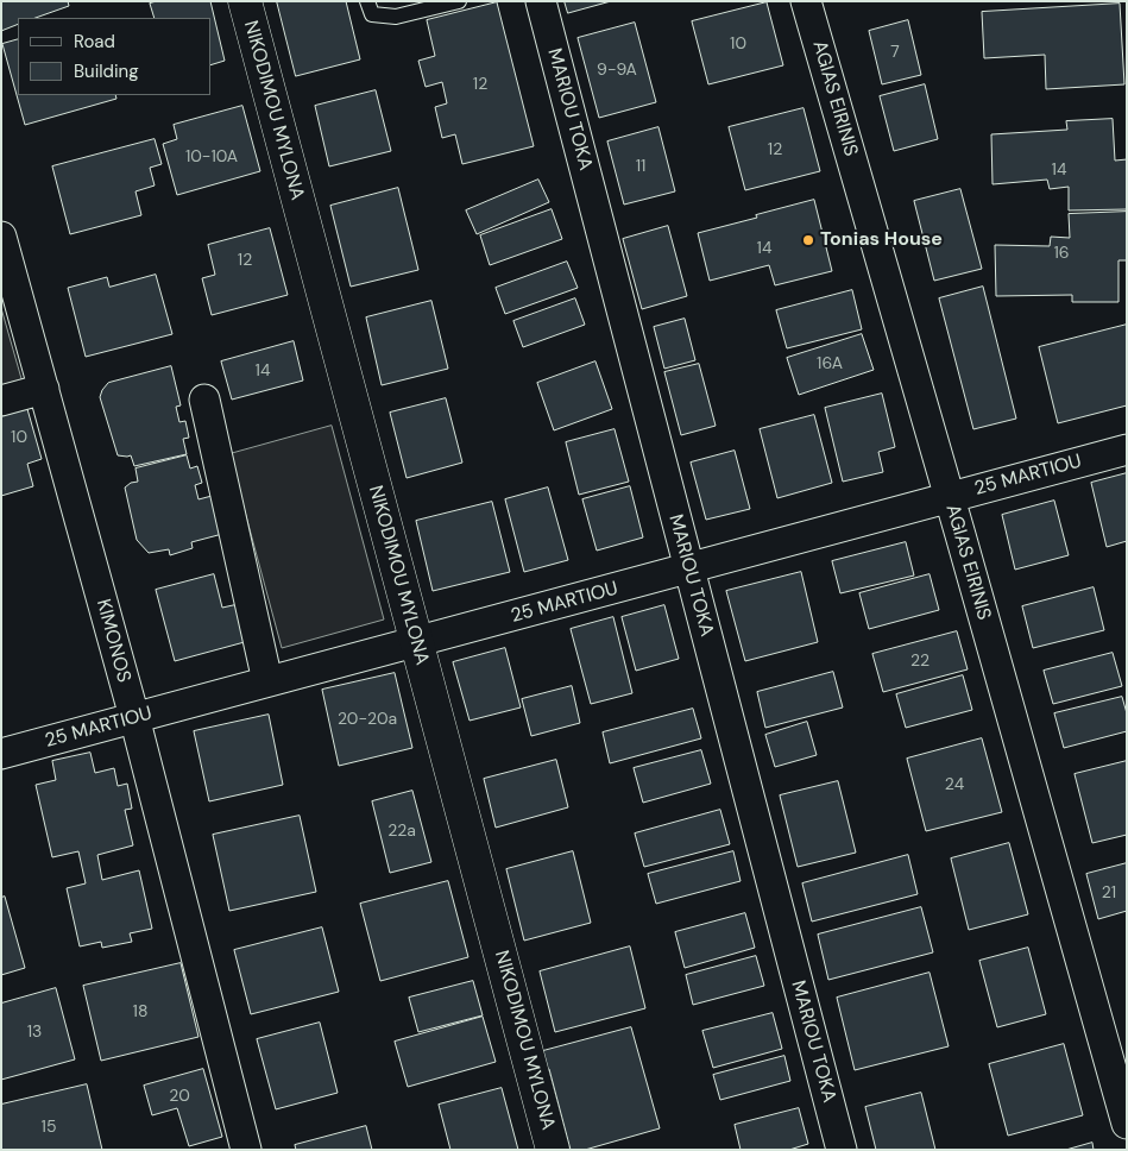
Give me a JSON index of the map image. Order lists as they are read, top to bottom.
{
  "streets": {
    "street": [
      "AGIAS EIRINIS",
      "MARIOU TOKA",
      "NIKODIMOU MYLONA",
      "25 MARTIOU",
      "KIMONOS"
    ]
  },
  "crossings": [
    ["AGIAS EIRINIS", "25 MARTIOU"],
    ["MARIOU TOKA", "25 MARTIOU"],
    ["NIKODIMOU MYLONA", "25 MARTIOU"],
    ["25 MARTIOU", "KIMONOS"]
  ],
  "places": ["Tonias House"],
  "house_numbers": [
    "10",
    "7",
    "9-9A",
    "12",
    "12",
    "10-10A",
    "11",
    "14",
    "14",
    "16",
    "12",
    "16A",
    "14",
    "10",
    "22",
    "20-20a",
    "24",
    "22a",
    "21",
    "18",
    "13",
    "20",
    "15"
  ],
  "legend": ["Road", "Building"]
}
